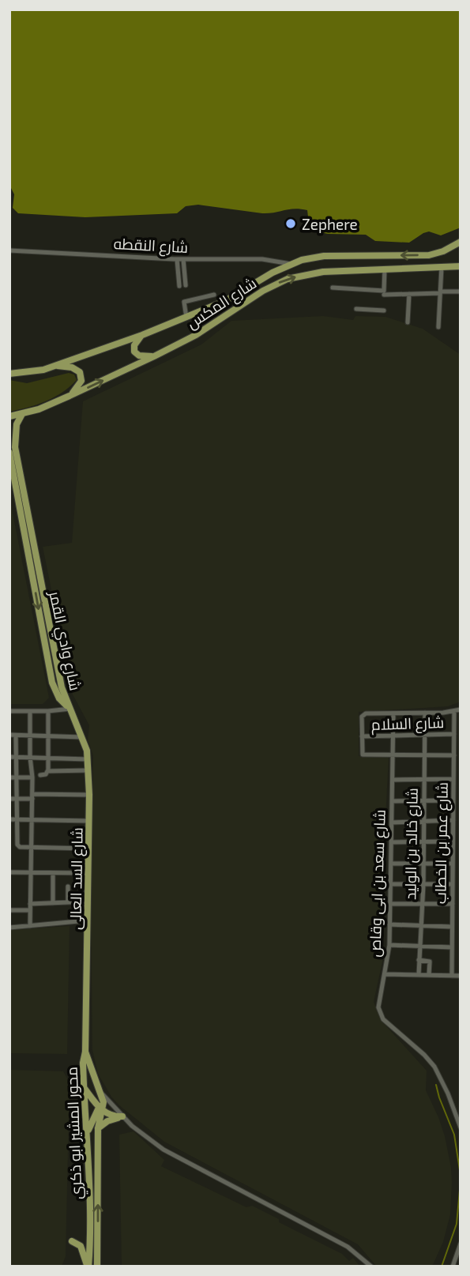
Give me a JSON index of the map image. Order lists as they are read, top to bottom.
{
  "streets": {
    "main road": [
      "شارع المكس",
      "شارع وادي القمر",
      "شارع السد العالى",
      "محور المشير ابو ذكري"
    ],
    "street": [
      "شارع النقطه",
      "شارع السلام",
      "شارع عمر بن الخطاب",
      "شارع خالد بن الوليد",
      "شارع سعد بن ابى وقاص"
    ]
  },
  "crossings": [
    ["شارع النقطه", "شارع المكس"],
    ["شارع المكس", "شارع وادي القمر"],
    ["شارع وادي القمر", "شارع السد العالى"],
    ["شارع السلام", "شارع عمر بن الخطاب"],
    ["شارع السلام", "شارع خالد بن الوليد"],
    ["شارع السلام", "شارع سعد بن ابى وقاص"],
    ["شارع السد العالى", "محور المشير ابو ذكري"]
  ],
  "places": ["Zephere"]
}
